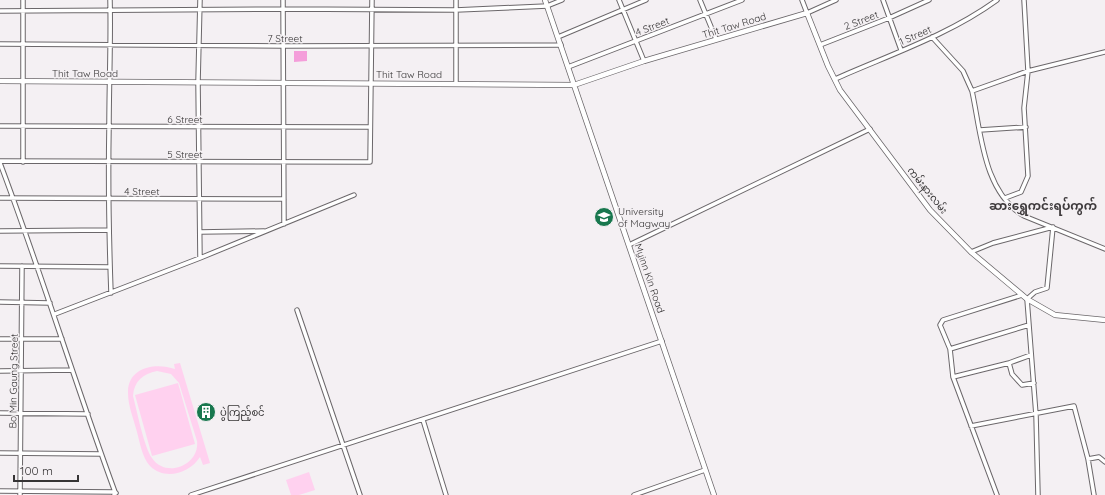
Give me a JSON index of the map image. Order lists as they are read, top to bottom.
{
  "streets": {
    "street": [
      "2 Street",
      "Thit Taw Road",
      "4 Street",
      "1 Street",
      "7 Street",
      "6 Street",
      "5 Street",
      "ကမ်းနားလမ်း",
      "Myinn Kin Road",
      "Bo Min Gaung Street"
    ]
  },
  "crossings": [
    ["2 Street", "ကမ်းနားလမ်း"],
    ["Thit Taw Road", "ကမ်းနားလမ်း"],
    ["Thit Taw Road", "Myinn Kin Road"],
    ["4 Street", "Myinn Kin Road"],
    ["1 Street", "ကမ်းနားလမ်း"],
    ["7 Street", "Myinn Kin Road"],
    ["6 Street", "5 Street"]
  ],
  "districts": ["ဆားရွှေကင်းရပ်ကွက်"],
  "places": {
    "school or university": ["University of Magway"],
    "building": ["ပွဲကြည့်စင်"]
  },
  "scale_bar": "100 m"
}
